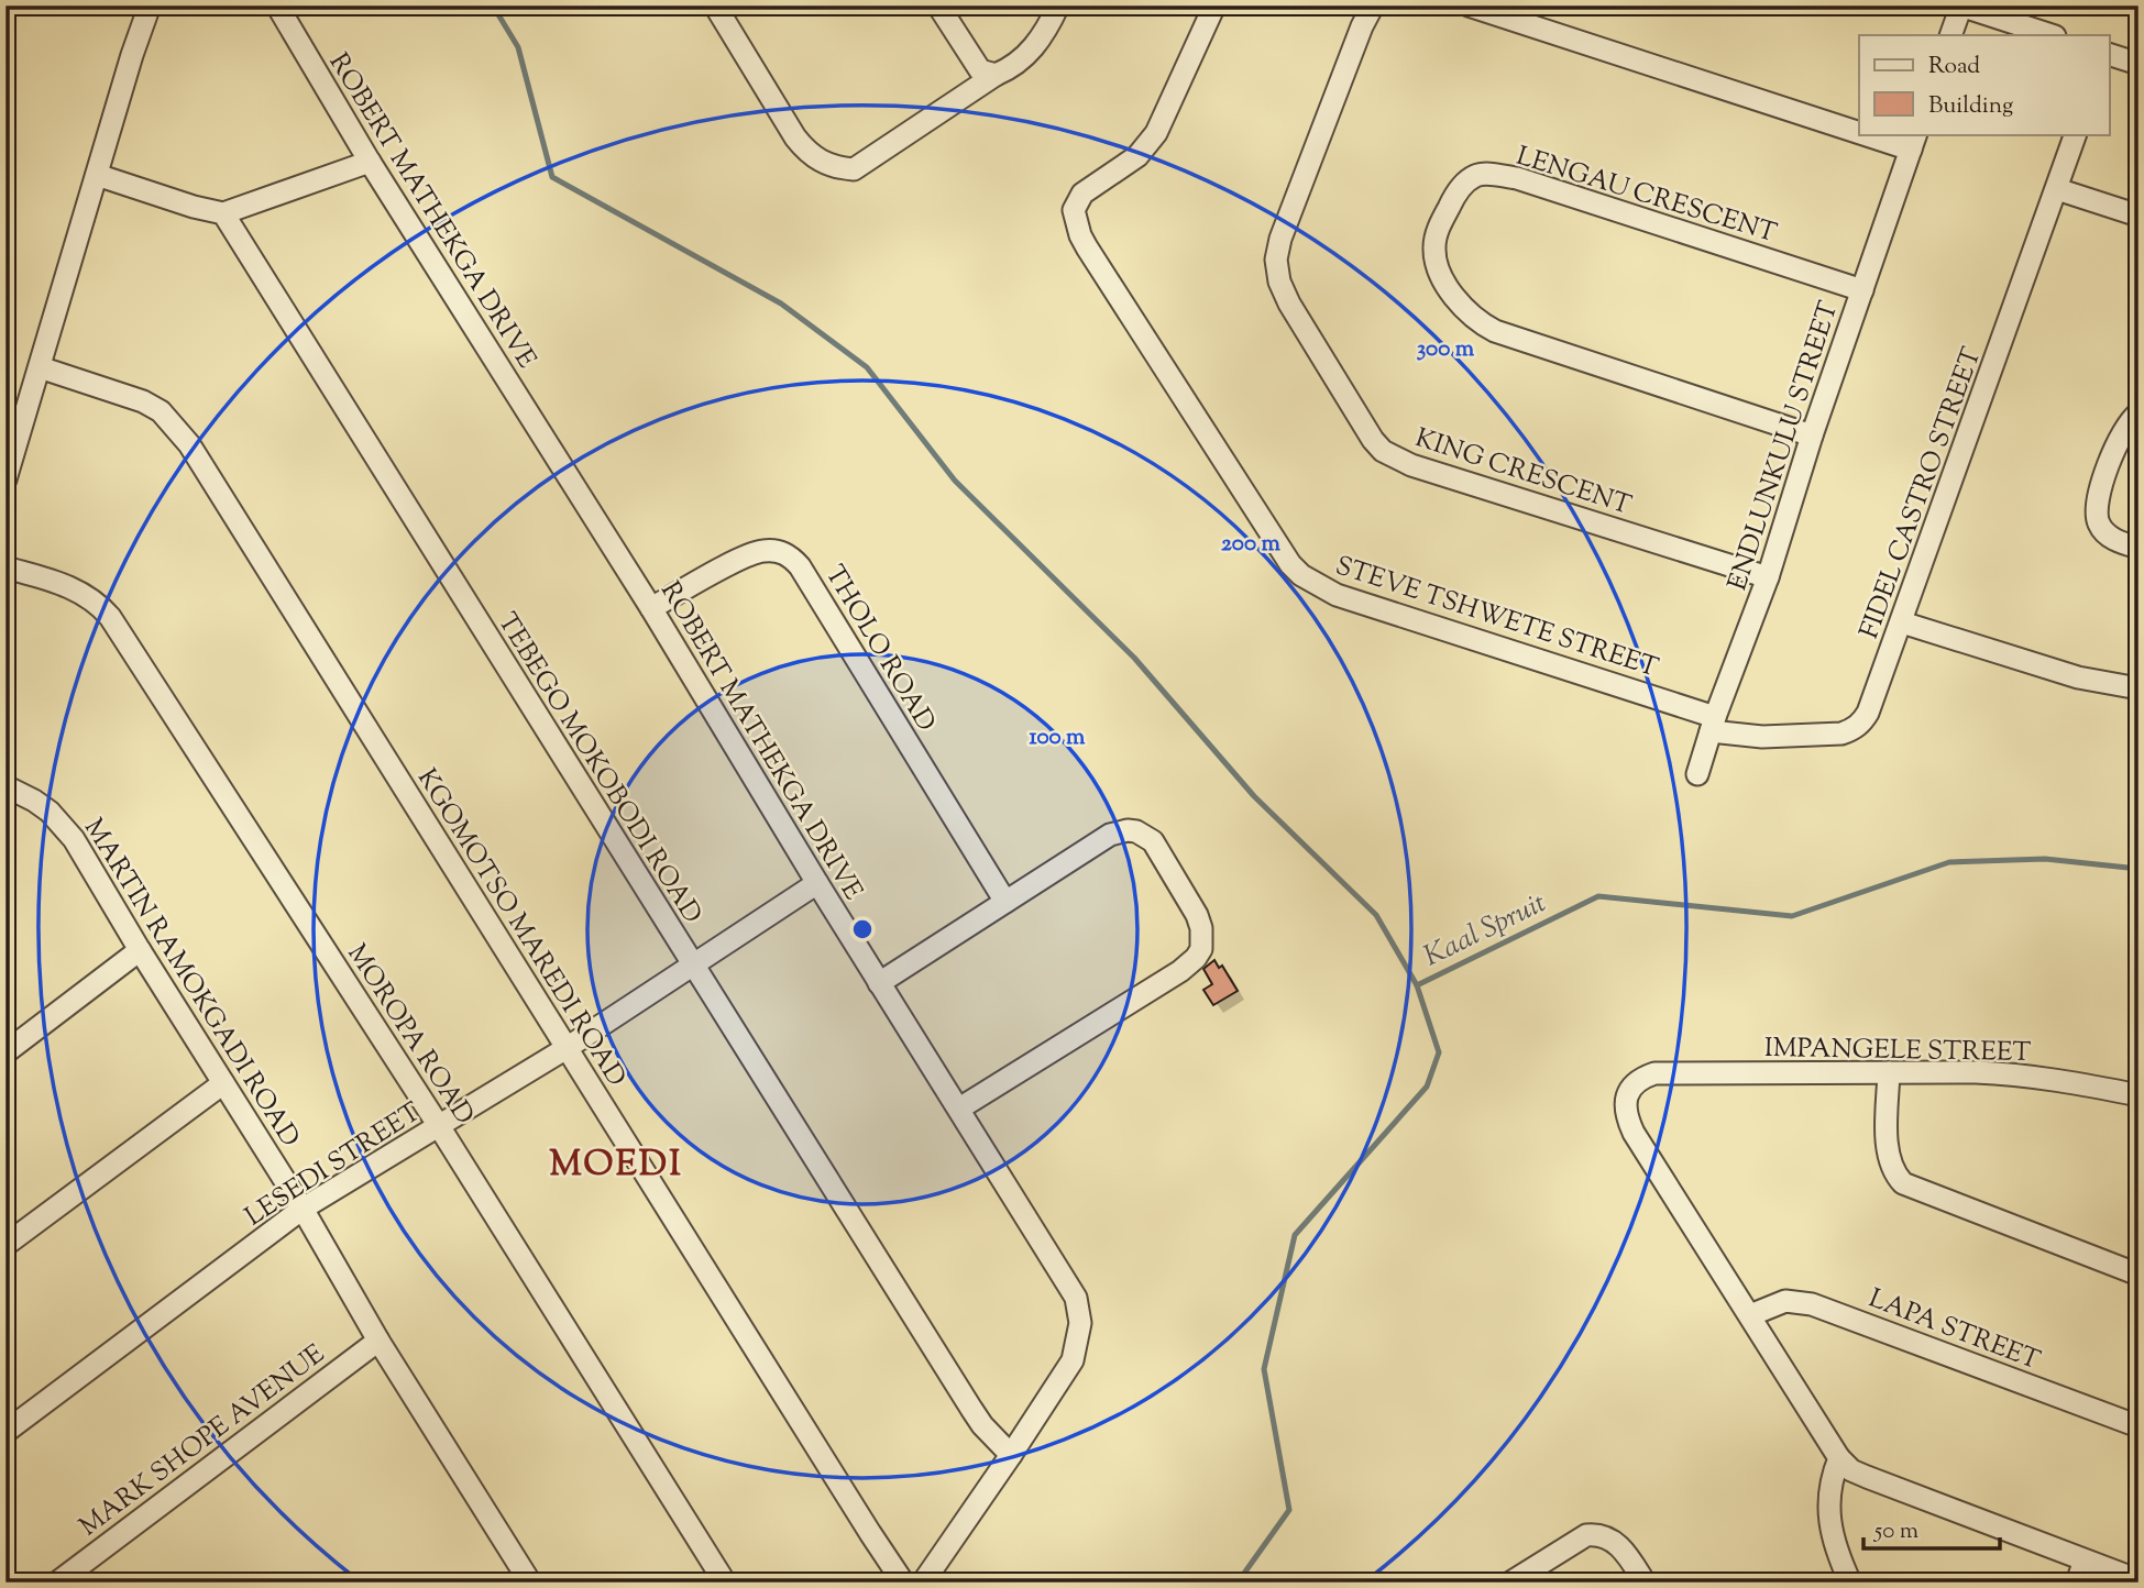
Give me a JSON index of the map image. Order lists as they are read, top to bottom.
{
  "streets": {
    "street": [
      "LENGAU CRESCENT",
      "ROBERT MATHEKGA DRIVE",
      "ENDLUNKULU STREET",
      "KING CRESCENT",
      "FIDEL CASTRO STREET",
      "STEVE TSHWETE STREET",
      "THOLO ROAD",
      "TEBEGO MOKOBODI ROAD",
      "KGOMOTSO MAREDI ROAD",
      "MARTIN RAMOKGADI ROAD",
      "MOROPA ROAD",
      "IMPANGELE STREET",
      "LESEDI STREET",
      "LAPA STREET",
      "MARK SHOPE AVENUE"
    ]
  },
  "crossings": [
    ["LENGAU CRESCENT", "ENDLUNKULU STREET"],
    ["ROBERT MATHEKGA DRIVE", "THOLO ROAD"],
    ["ROBERT MATHEKGA DRIVE", "TEBEGO MOKOBODI ROAD"],
    ["ROBERT MATHEKGA DRIVE", "LESEDI STREET"],
    ["ENDLUNKULU STREET", "KING CRESCENT"],
    ["ENDLUNKULU STREET", "FIDEL CASTRO STREET"],
    ["ENDLUNKULU STREET", "STEVE TSHWETE STREET"],
    ["FIDEL CASTRO STREET", "STEVE TSHWETE STREET"],
    ["TEBEGO MOKOBODI ROAD", "LESEDI STREET"],
    ["KGOMOTSO MAREDI ROAD", "LESEDI STREET"],
    ["MARTIN RAMOKGADI ROAD", "LESEDI STREET"],
    ["MARTIN RAMOKGADI ROAD", "MARK SHOPE AVENUE"],
    ["MOROPA ROAD", "LESEDI STREET"],
    ["IMPANGELE STREET", "LAPA STREET"]
  ],
  "districts": ["MOEDI"],
  "water": ["Kaal Spruit"],
  "legend": ["Road", "Building"],
  "scale_bar": "50 m",
  "rings": ["300 m", "200 m", "100 m"]
}
